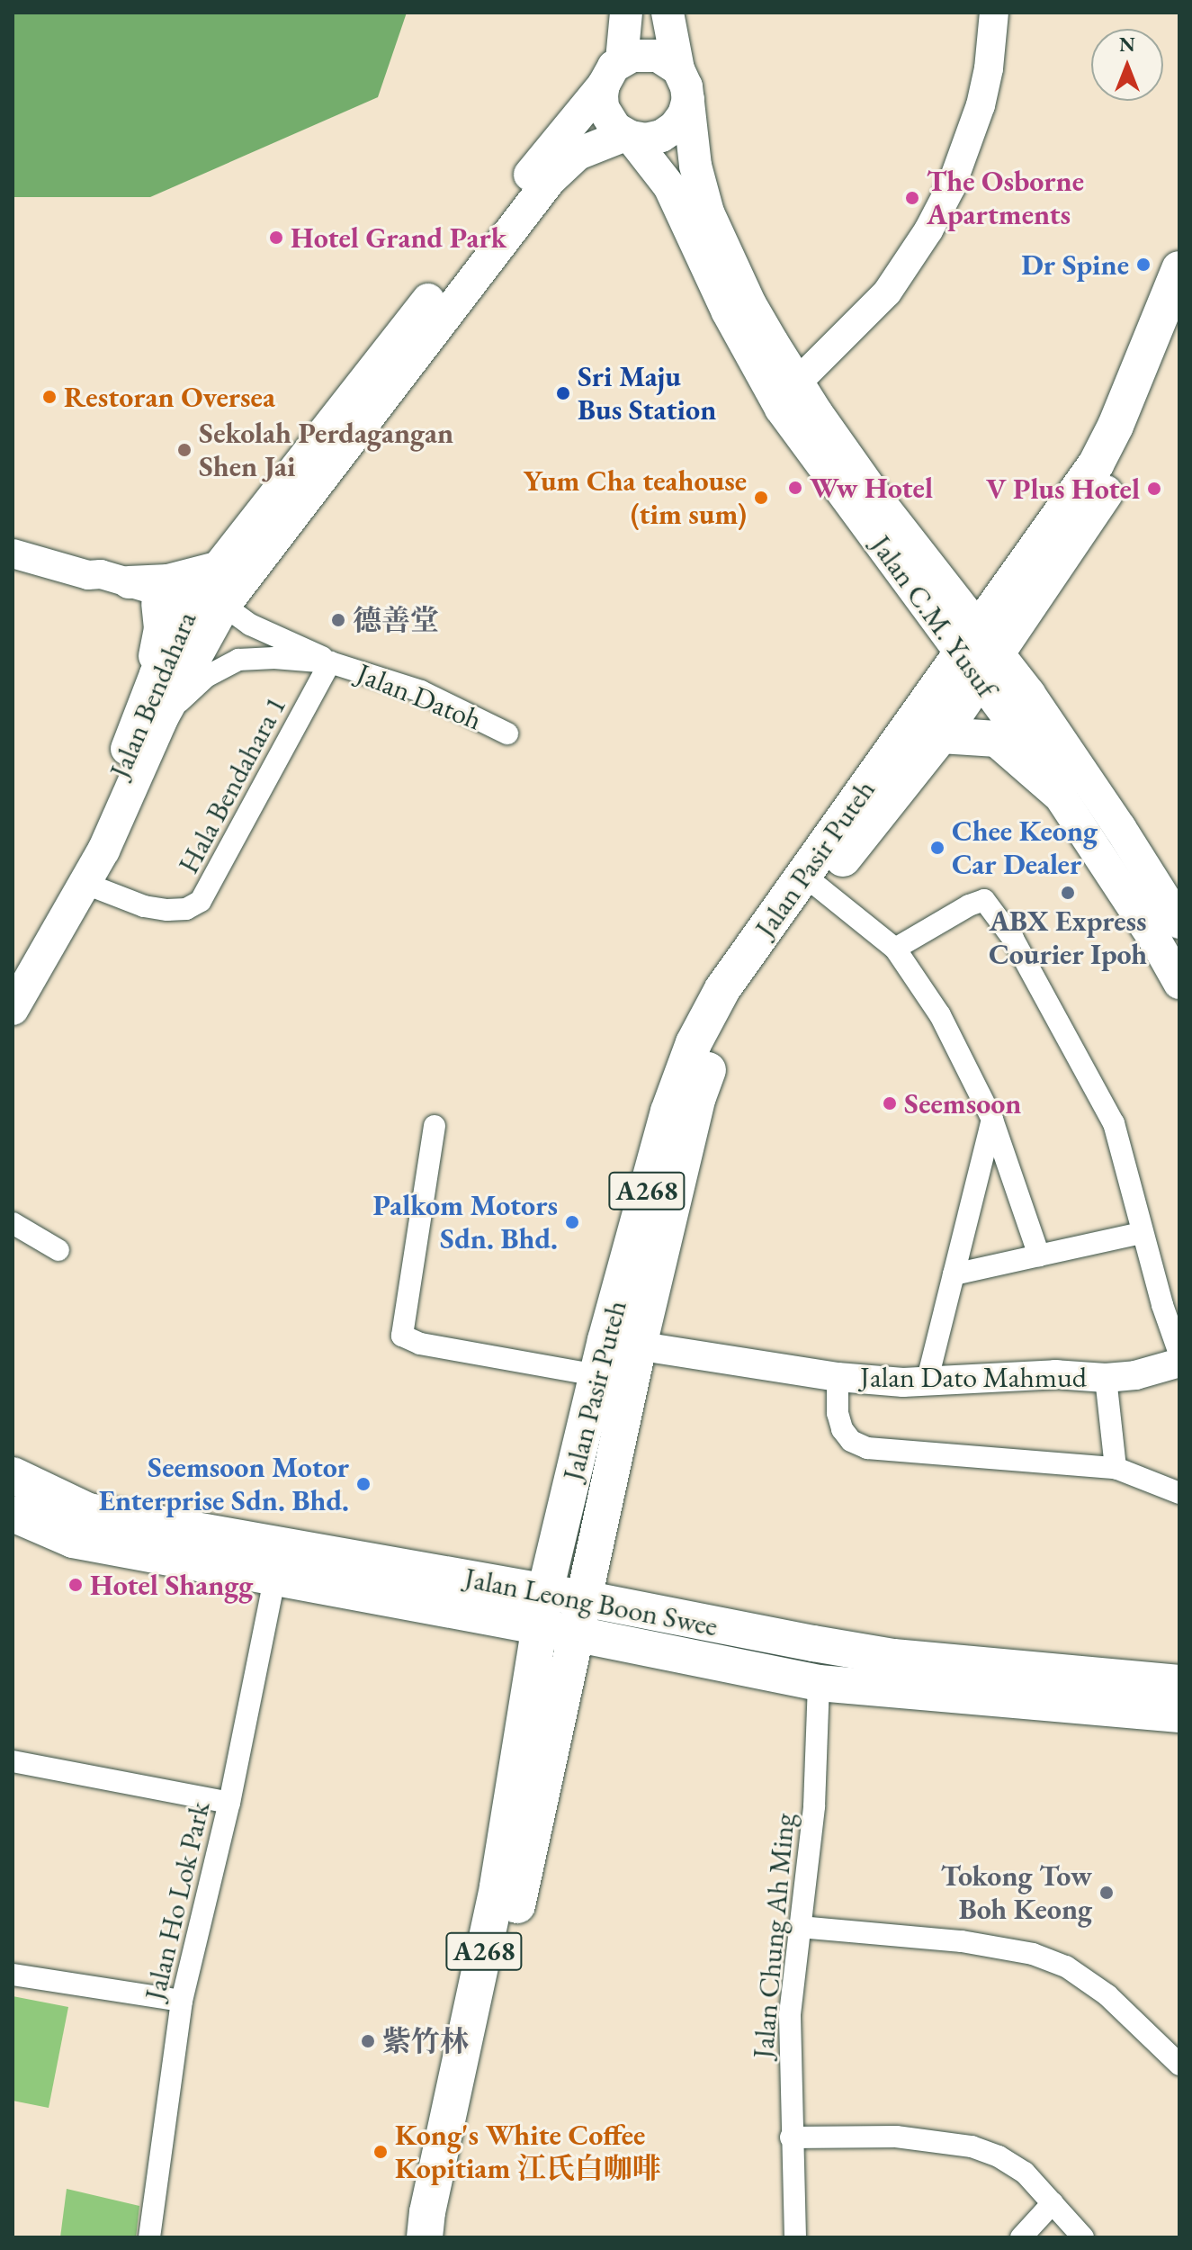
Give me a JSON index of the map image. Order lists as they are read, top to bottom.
{
  "streets": {
    "main road": [
      "Jalan C.M. Yusuf",
      "Jalan Bendahara",
      "Jalan Pasir Puteh",
      "A268",
      "Jalan Leong Boon Swee"
    ],
    "street": [
      "Jalan Datoh",
      "Hala Bendahara 1",
      "Jalan Dato Mahmud",
      "Jalan Ho Lok Park",
      "Jalan Chung Ah Ming"
    ]
  },
  "crossings": [
    ["Jalan C.M. Yusuf", "Jalan Bendahara"],
    ["Jalan C.M. Yusuf", "Jalan Pasir Puteh"],
    ["Jalan Bendahara", "Jalan Datoh"],
    ["Jalan Bendahara", "Hala Bendahara 1"],
    ["Jalan Datoh", "Hala Bendahara 1"],
    ["Jalan Pasir Puteh", "Jalan Dato Mahmud"],
    ["Jalan Pasir Puteh", "Jalan Leong Boon Swee"],
    ["Jalan Leong Boon Swee", "Jalan Ho Lok Park"],
    ["Jalan Leong Boon Swee", "Jalan Chung Ah Ming"]
  ],
  "places": [
    "The Osborne Apartments",
    "Hotel Grand Park",
    "Dr Spine",
    "Sri Maju Bus Station",
    "Restoran Oversea",
    "Sekolah Perdagangan Shen Jai",
    "Ww Hotel",
    "V Plus Hotel",
    "Yum Cha teahouse (tim sum)",
    "德善堂",
    "Chee Keong Car Dealer",
    "ABX Express Courier Ipoh",
    "Seemsoon",
    "Palkom Motors Sdn. Bhd.",
    "Seemsoon Motor Enterprise Sdn. Bhd.",
    "Hotel Shangg",
    "Tokong Tow Boh Keong",
    "紫竹林",
    "Kong's White Coffee Kopitiam 江氏白咖啡"
  ],
  "north": "top"
}
